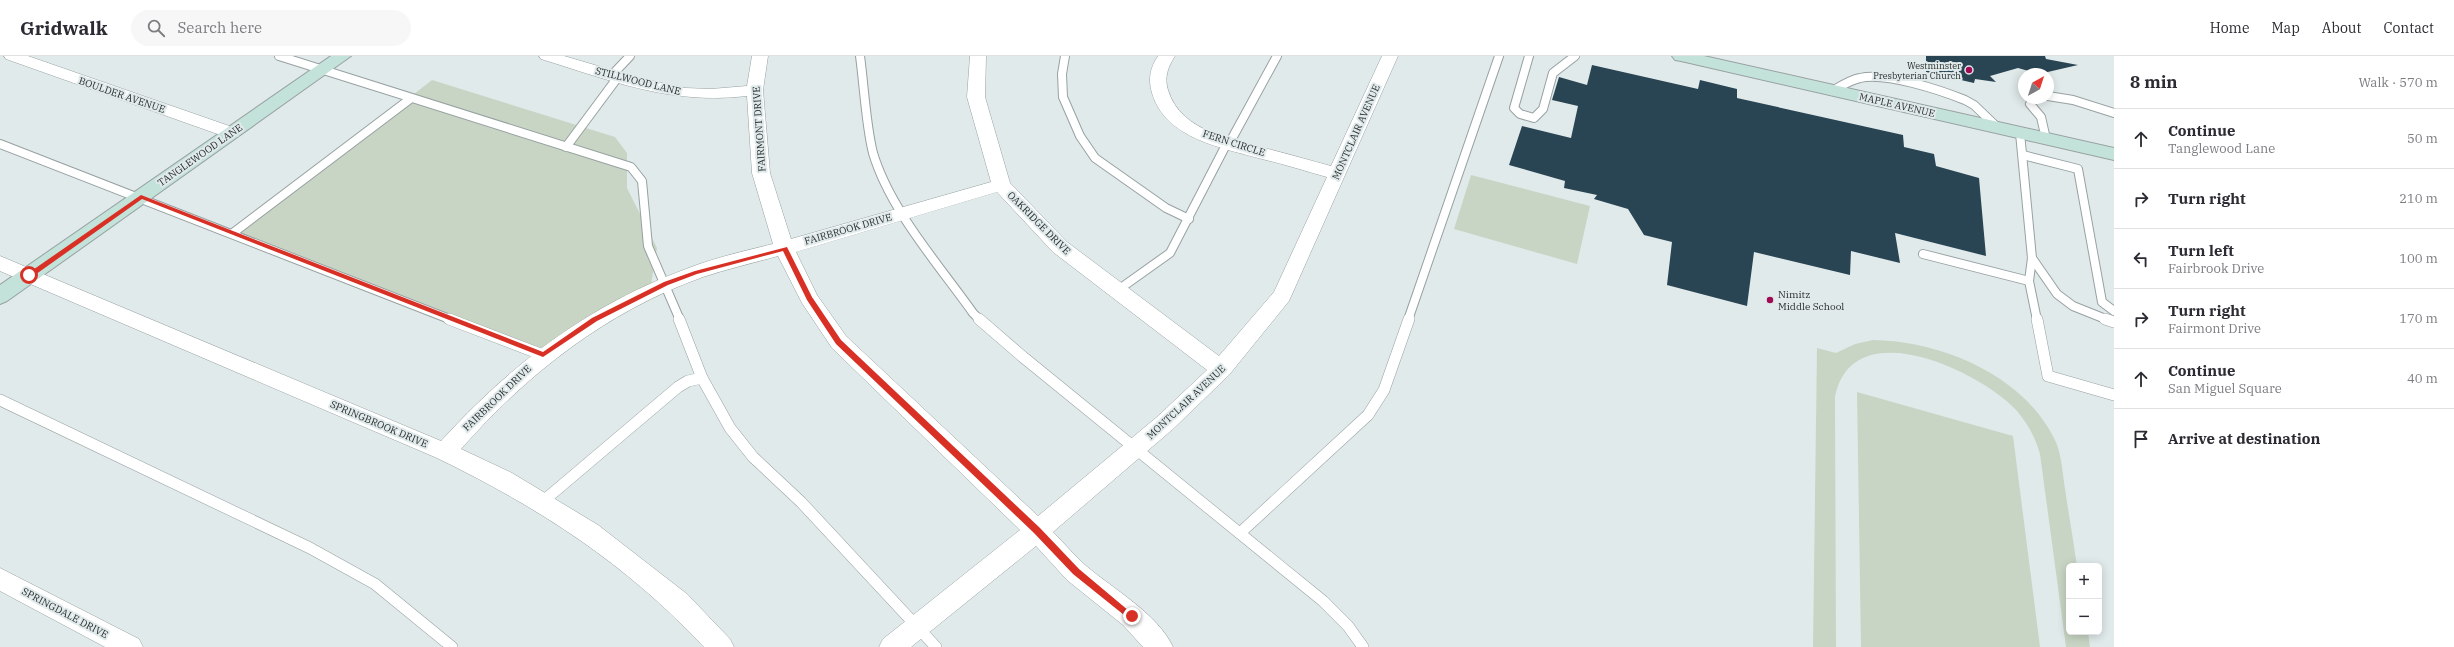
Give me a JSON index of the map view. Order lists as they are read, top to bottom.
{
  "streets": {
    "main road": ["MAPLE AVENUE", "TANGLEWOOD LANE"],
    "street": [
      "STILLWOOD LANE",
      "BOULDER AVENUE",
      "FAIRMONT DRIVE",
      "MONTCLAIR AVENUE",
      "FERN CIRCLE",
      "OAKRIDGE DRIVE",
      "FAIRBROOK DRIVE",
      "SPRINGBROOK DRIVE",
      "SPRINGDALE DRIVE"
    ]
  },
  "crossings": [
    ["STILLWOOD LANE", "FAIRMONT DRIVE"],
    ["BOULDER AVENUE", "TANGLEWOOD LANE"],
    ["FAIRMONT DRIVE", "MONTCLAIR AVENUE"],
    ["FAIRMONT DRIVE", "FAIRBROOK DRIVE"],
    ["MONTCLAIR AVENUE", "FERN CIRCLE"],
    ["MONTCLAIR AVENUE", "OAKRIDGE DRIVE"],
    ["TANGLEWOOD LANE", "SPRINGBROOK DRIVE"],
    ["OAKRIDGE DRIVE", "FAIRBROOK DRIVE"],
    ["FAIRBROOK DRIVE", "SPRINGBROOK DRIVE"]
  ],
  "places": ["Westminster Presbyterian Church", "Nimitz Middle School"],
  "north": "top right",
  "page": {
    "header": "Gridwalk",
    "search": "Search here",
    "nav": [
      "Home",
      "Map",
      "About",
      "Contact"
    ],
    "heading": ["8 min", "Walk · 570 m"],
    "list": [
      ["Continue", "Tanglewood Lane", "50 m"],
      ["Turn right", "210 m"],
      ["Turn left", "Fairbrook Drive", "100 m"],
      ["Turn right", "Fairmont Drive", "170 m"],
      ["Continue", "San Miguel Square", "40 m"],
      "Arrive at destination"
    ],
    "map_buttons": ["+", "−"]
  }
}
